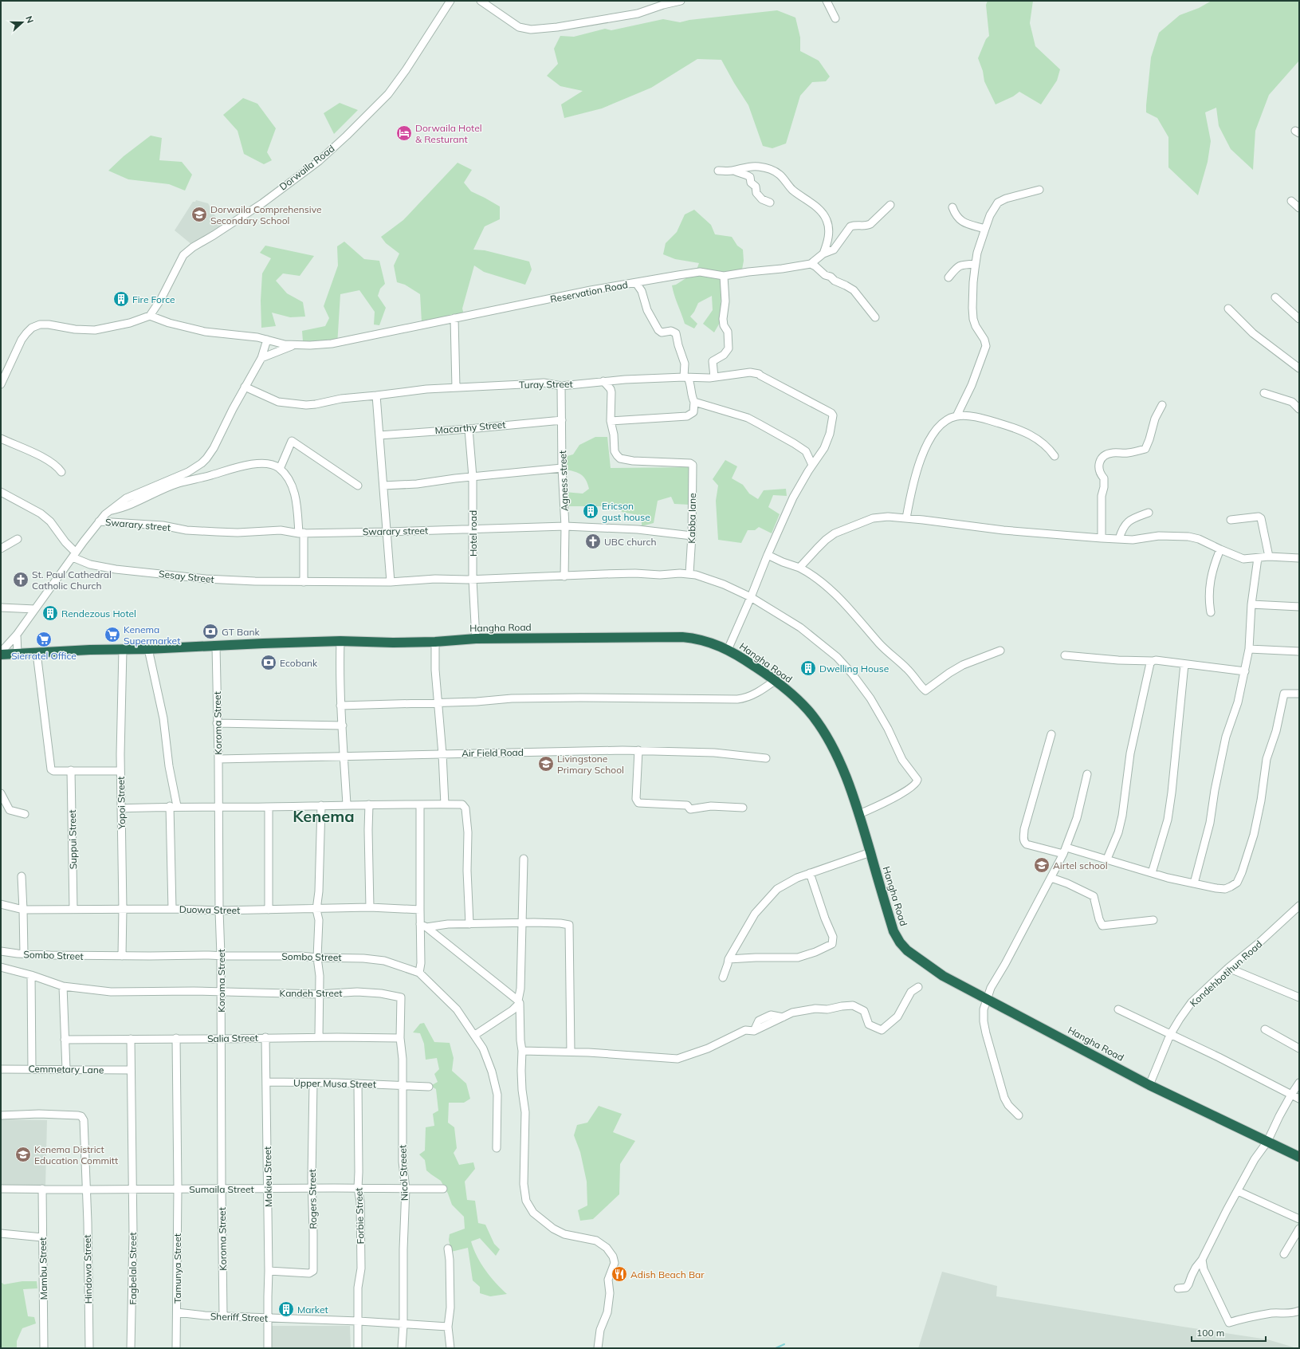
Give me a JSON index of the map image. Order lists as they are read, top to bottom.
{
  "streets": {
    "highway": ["Hangha Road"],
    "street": [
      "Dorwaila Road",
      "Reservation Road",
      "Turay Street",
      "Macarthy Street",
      "Agness street",
      "Kabba lane",
      "Swarary street",
      "Hotel road",
      "Sesay Street",
      "Koroma Street",
      "Air Field Road",
      "Yopoi Street",
      "Suppui Street",
      "Duowa Street",
      "Sombo Street",
      "Kondehbotihun Road",
      "Kandeh Street",
      "Salia Street",
      "Cemmetary Lane",
      "Upper Musa Street",
      "Nicol Streeet",
      "Makieu Street",
      "Sumaila Street",
      "Rogers Street",
      "Forbie Street",
      "Mambu Street",
      "Fagbelalo Street",
      "Tamunya Street",
      "Hindowa Street",
      "Sheriff Street"
    ]
  },
  "crossings": [
    ["Dorwaila Road", "Reservation Road"],
    ["Turay Street", "Agness street"],
    ["Macarthy Street", "Agness street"],
    ["Macarthy Street", "Hotel road"],
    ["Agness street", "Swarary street"],
    ["Agness street", "Sesay Street"],
    ["Kabba lane", "Swarary street"],
    ["Kabba lane", "Sesay Street"],
    ["Swarary street", "Hotel road"],
    ["Hotel road", "Sesay Street"],
    ["Hotel road", "Hangha Road"],
    ["Sesay Street", "Hangha Road"],
    ["Hangha Road", "Koroma Street"],
    ["Hangha Road", "Yopoi Street"],
    ["Hangha Road", "Kondehbotihun Road"],
    ["Koroma Street", "Air Field Road"],
    ["Koroma Street", "Duowa Street"],
    ["Koroma Street", "Sombo Street"],
    ["Koroma Street", "Kandeh Street"],
    ["Koroma Street", "Salia Street"],
    ["Koroma Street", "Sumaila Street"],
    ["Koroma Street", "Sheriff Street"],
    ["Yopoi Street", "Duowa Street"],
    ["Yopoi Street", "Sombo Street"],
    ["Suppui Street", "Duowa Street"],
    ["Kandeh Street", "Nicol Streeet"],
    ["Salia Street", "Nicol Streeet"],
    ["Salia Street", "Makieu Street"],
    ["Salia Street", "Fagbelalo Street"],
    ["Salia Street", "Tamunya Street"],
    ["Cemmetary Lane", "Fagbelalo Street"],
    ["Upper Musa Street", "Nicol Streeet"],
    ["Upper Musa Street", "Makieu Street"],
    ["Upper Musa Street", "Rogers Street"],
    ["Upper Musa Street", "Forbie Street"],
    ["Nicol Streeet", "Sumaila Street"],
    ["Nicol Streeet", "Sheriff Street"],
    ["Makieu Street", "Sumaila Street"],
    ["Makieu Street", "Rogers Street"],
    ["Makieu Street", "Sheriff Street"],
    ["Sumaila Street", "Rogers Street"],
    ["Sumaila Street", "Forbie Street"],
    ["Sumaila Street", "Mambu Street"],
    ["Sumaila Street", "Fagbelalo Street"],
    ["Sumaila Street", "Tamunya Street"],
    ["Sumaila Street", "Hindowa Street"],
    ["Forbie Street", "Sheriff Street"],
    ["Tamunya Street", "Sheriff Street"]
  ],
  "districts": ["Kenema"],
  "places": {
    "hotel": ["Dorwaila Hotel & Resturant"],
    "school or university": [
      "Dorwaila Comprehensive Secondary School",
      "Livingstone Primary School",
      "Airtel school",
      "Kenema District Education Committ"
    ],
    "building": [
      "Fire Force",
      "Ericson gust house",
      "Rendezous Hotel",
      "Dwelling House",
      "Market"
    ],
    "church": ["UBC church", "St. Paul Cathedral Catholic Church"],
    "bank": ["GT Bank", "Ecobank"],
    "supermarket": ["Kenema Supermarket", "Sierratel Office"],
    "restaurant": ["Adish Beach Bar"]
  },
  "scale_bar": "100 m",
  "north": "right"
}
